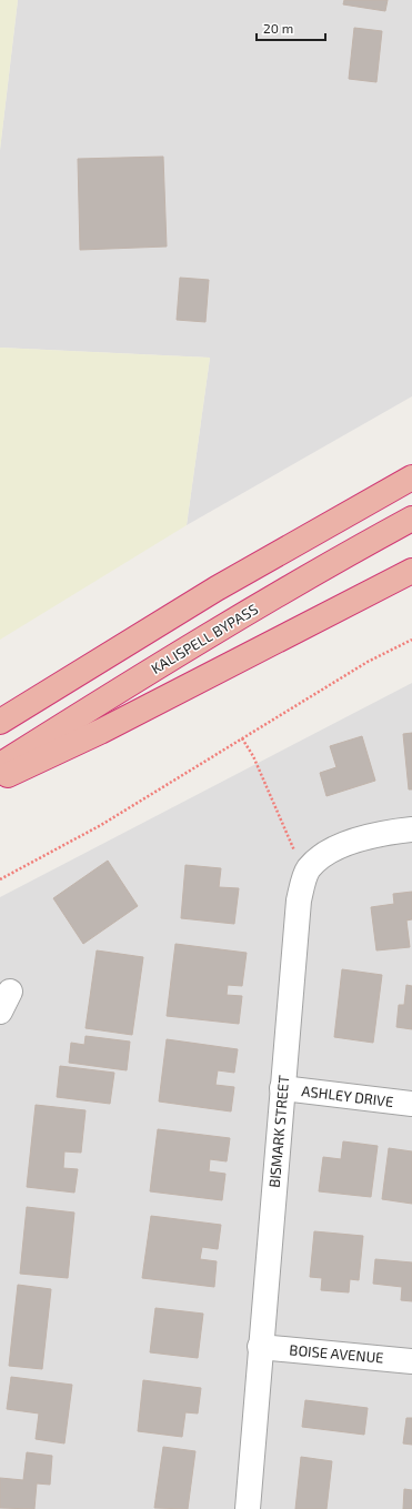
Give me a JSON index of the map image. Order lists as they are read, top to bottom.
{
  "streets": {
    "highway": ["KALISPELL BYPASS"],
    "street": ["ASHLEY DRIVE", "BISMARK STREET", "BOISE AVENUE"]
  },
  "crossings": [
    ["ASHLEY DRIVE", "BISMARK STREET"],
    ["BISMARK STREET", "BOISE AVENUE"]
  ],
  "scale_bar": "20 m"
}
